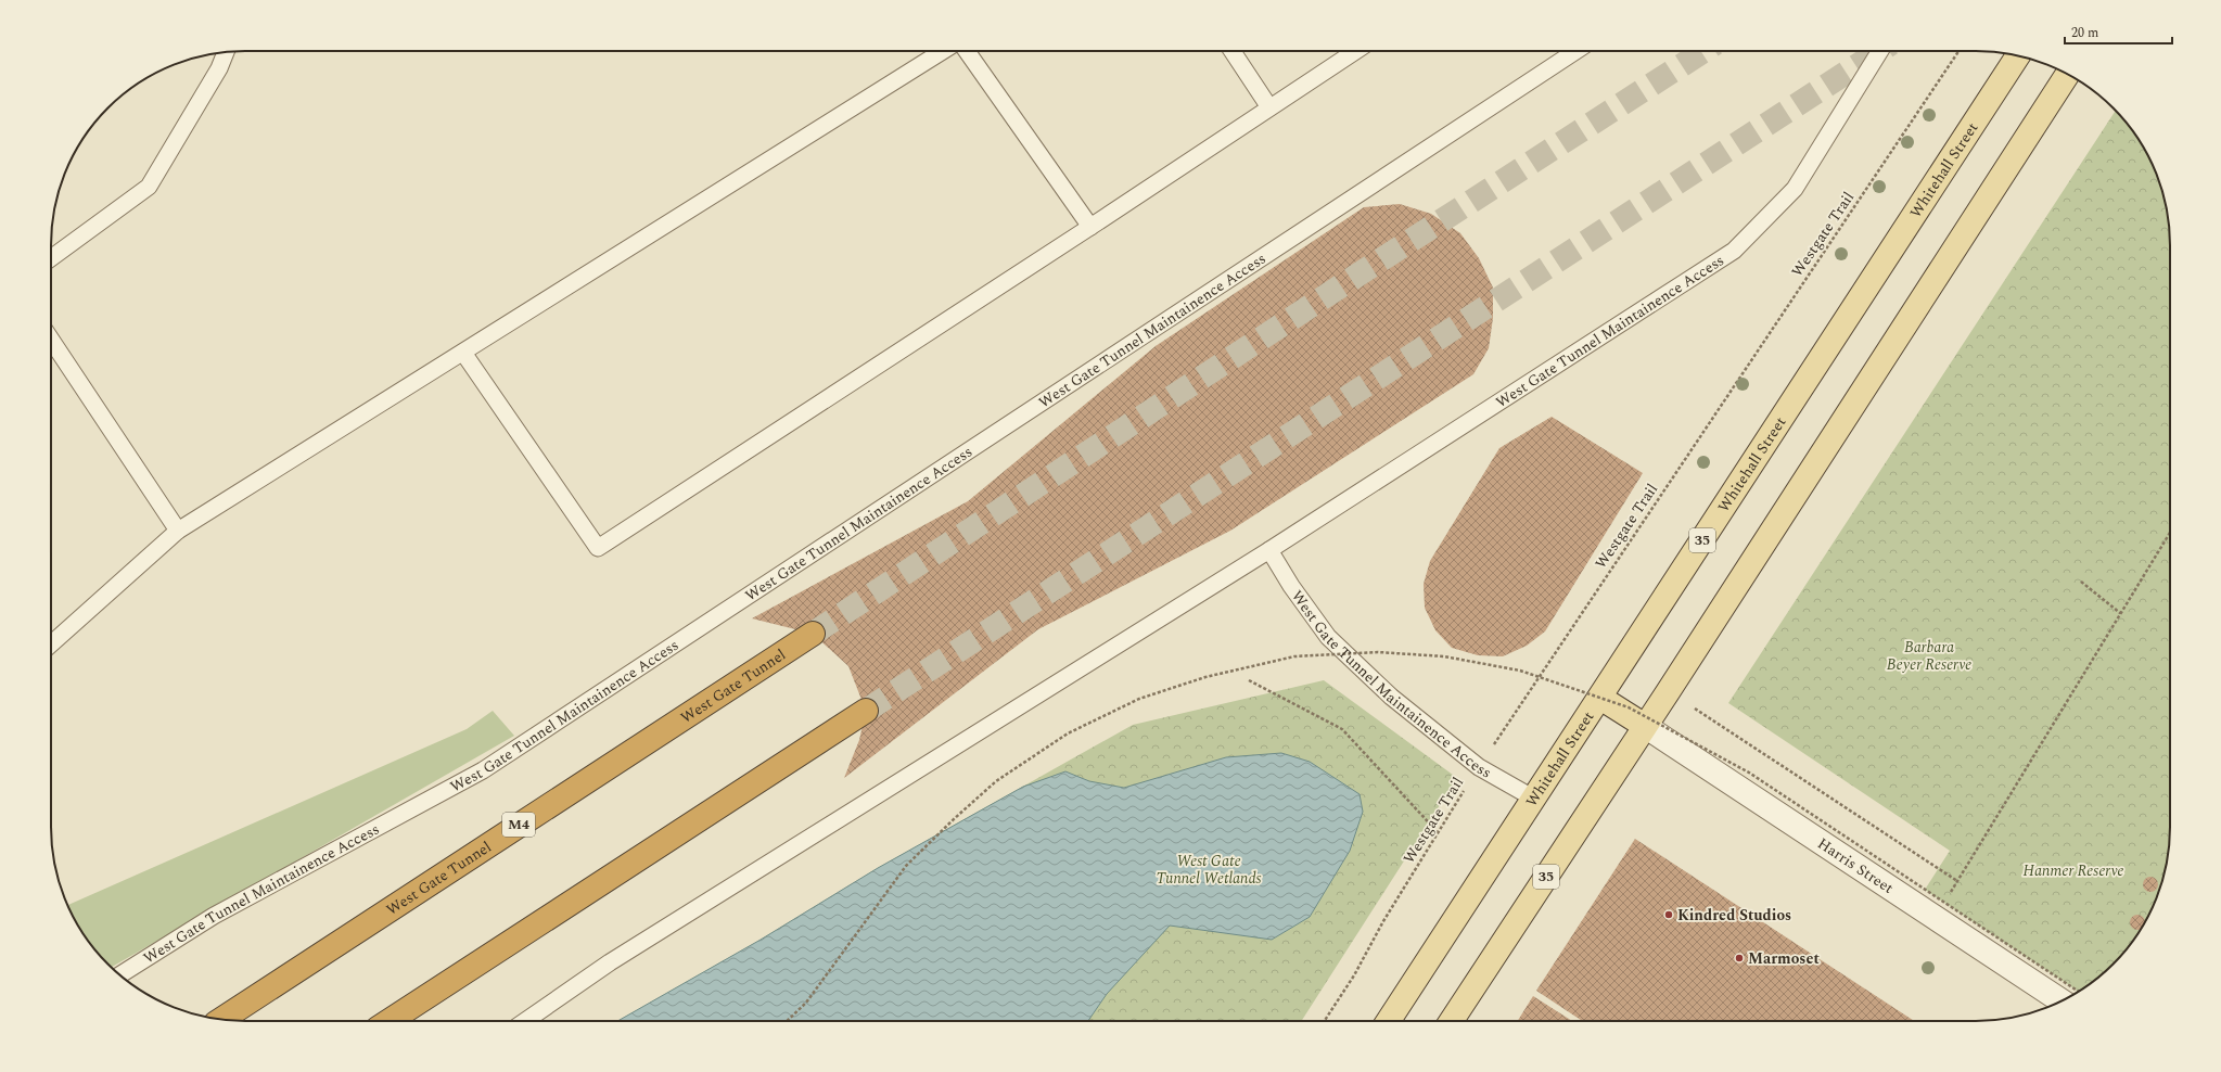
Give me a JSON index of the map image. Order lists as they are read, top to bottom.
{
  "streets": {
    "highway": ["West Gate Tunnel", "M4"],
    "main road": ["Whitehall Street", "35"],
    "street": ["Harris Street"],
    "lane": ["West Gate Tunnel Maintainence Access"],
    "path": ["Westgate Trail"]
  },
  "crossings": [
    ["Whitehall Street", "West Gate Tunnel Maintainence Access"],
    ["Westgate Trail", "West Gate Tunnel Maintainence Access"],
    ["35", "Harris Street"]
  ],
  "parks": ["Barbara Beyer Reserve", "West Gate Tunnel Wetlands", "Hanmer Reserve"],
  "places": ["Kindred Studios", "Marmoset"],
  "scale_bar": "20 m"
}
